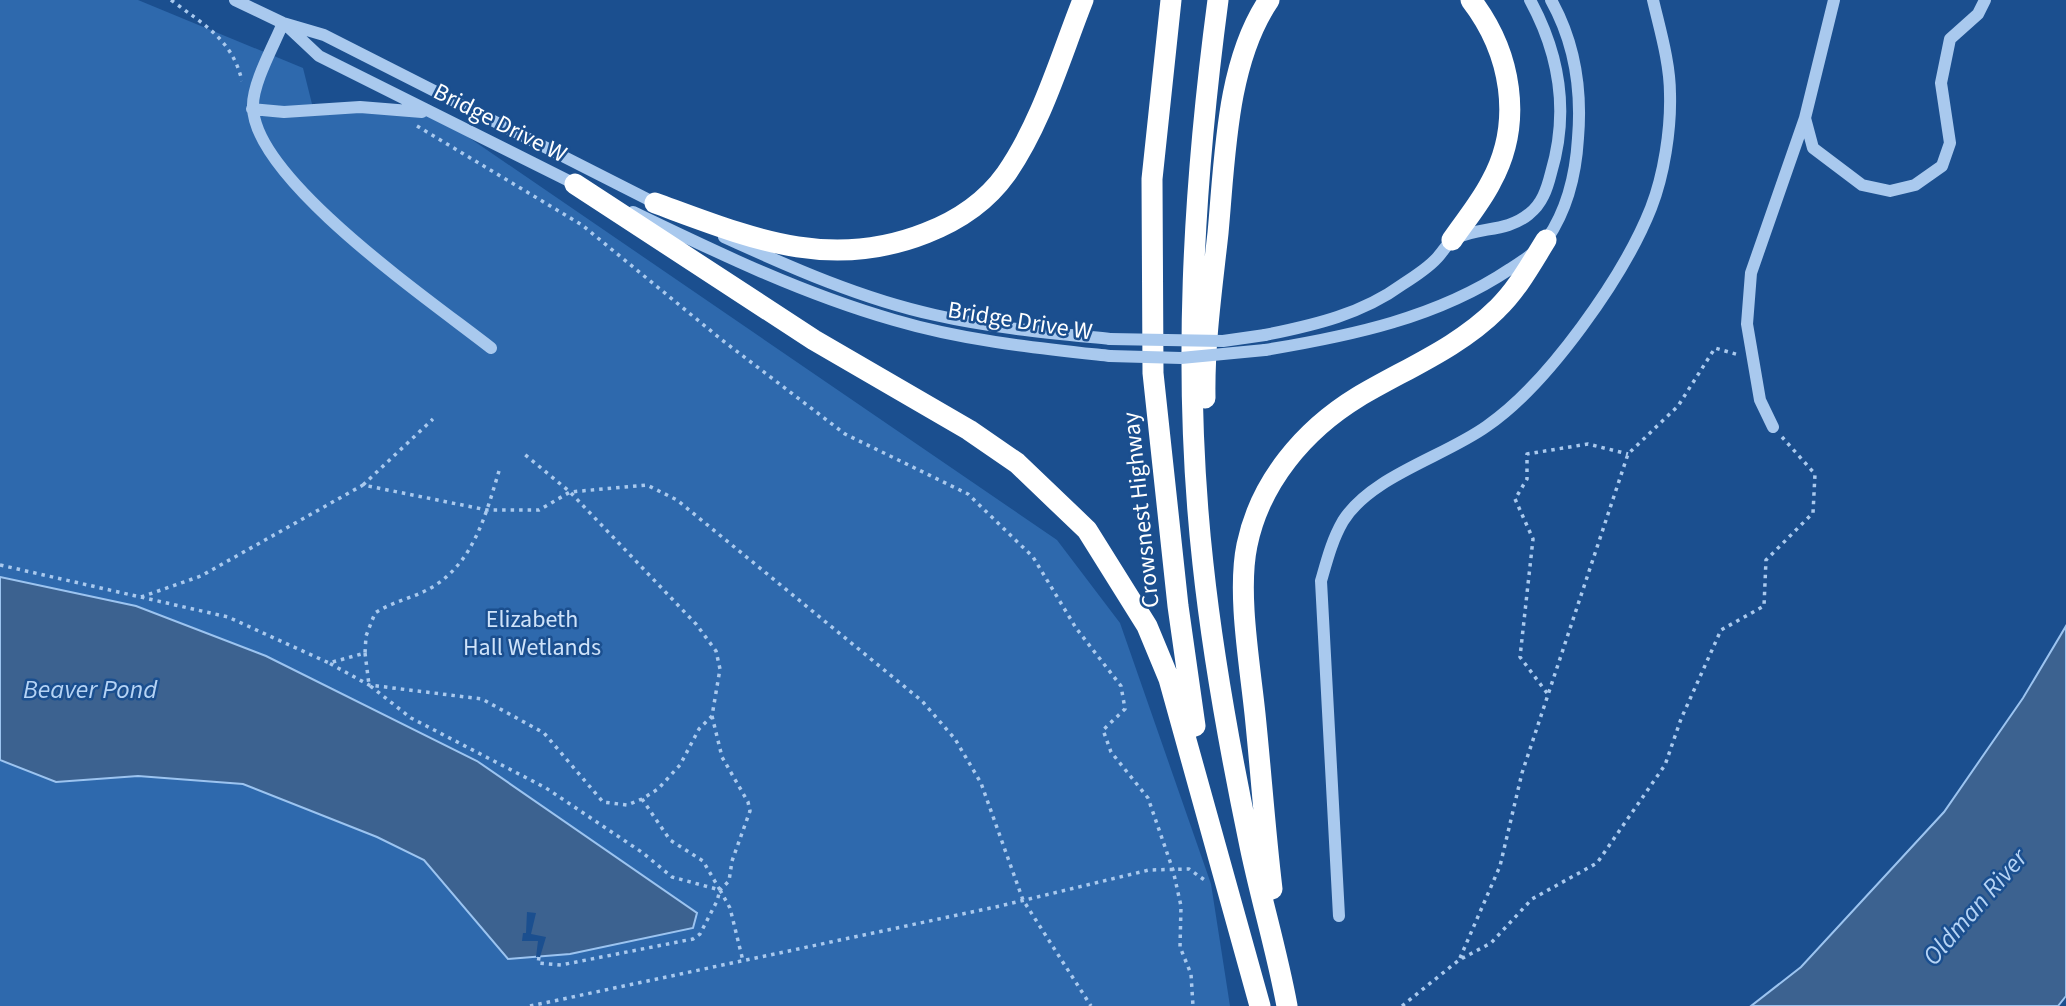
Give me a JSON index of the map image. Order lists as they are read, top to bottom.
{
  "streets": {
    "highway": ["Crowsnest Highway"],
    "street": ["Bridge Drive W"]
  },
  "water": ["Beaver Pond", "Oldman River"],
  "parks": ["Elizabeth Hall Wetlands"]
}
